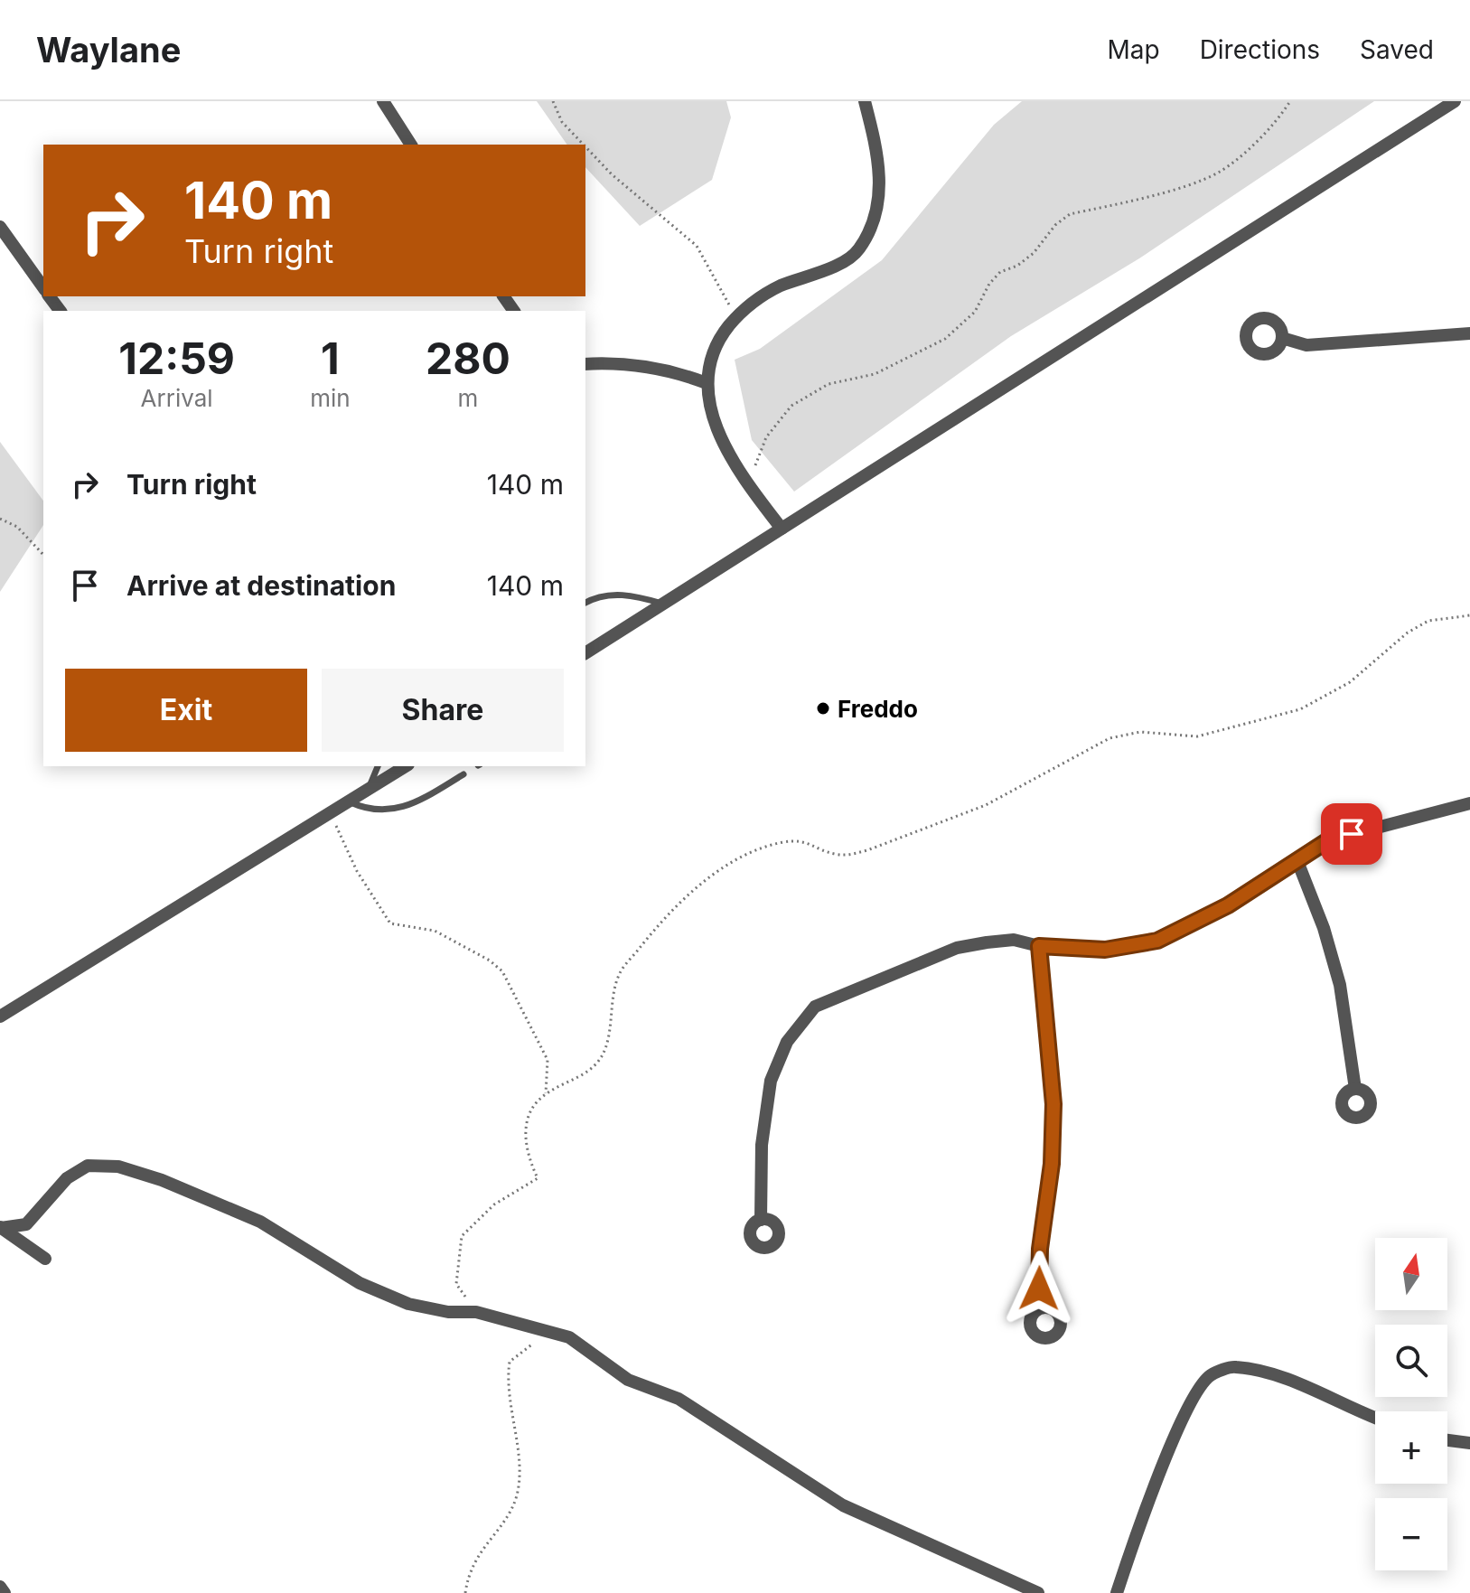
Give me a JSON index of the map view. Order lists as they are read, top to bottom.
{
  "places": ["Freddo"],
  "north": "top",
  "page": {
    "header": "Waylane",
    "nav": ["Map", "Directions", "Saved"],
    "turn": ["140 m", "Turn right"],
    "eta": [
      "12:59",
      "Arrival",
      "1",
      "min",
      "280",
      "m"
    ],
    "list": [
      {
        "name": "Turn right",
        "value": "140 m"
      },
      {
        "name": "Arrive at destination",
        "value": "140 m"
      }
    ],
    "buttons": ["Exit", "Share"],
    "map_buttons": ["+", "−"]
  }
}
